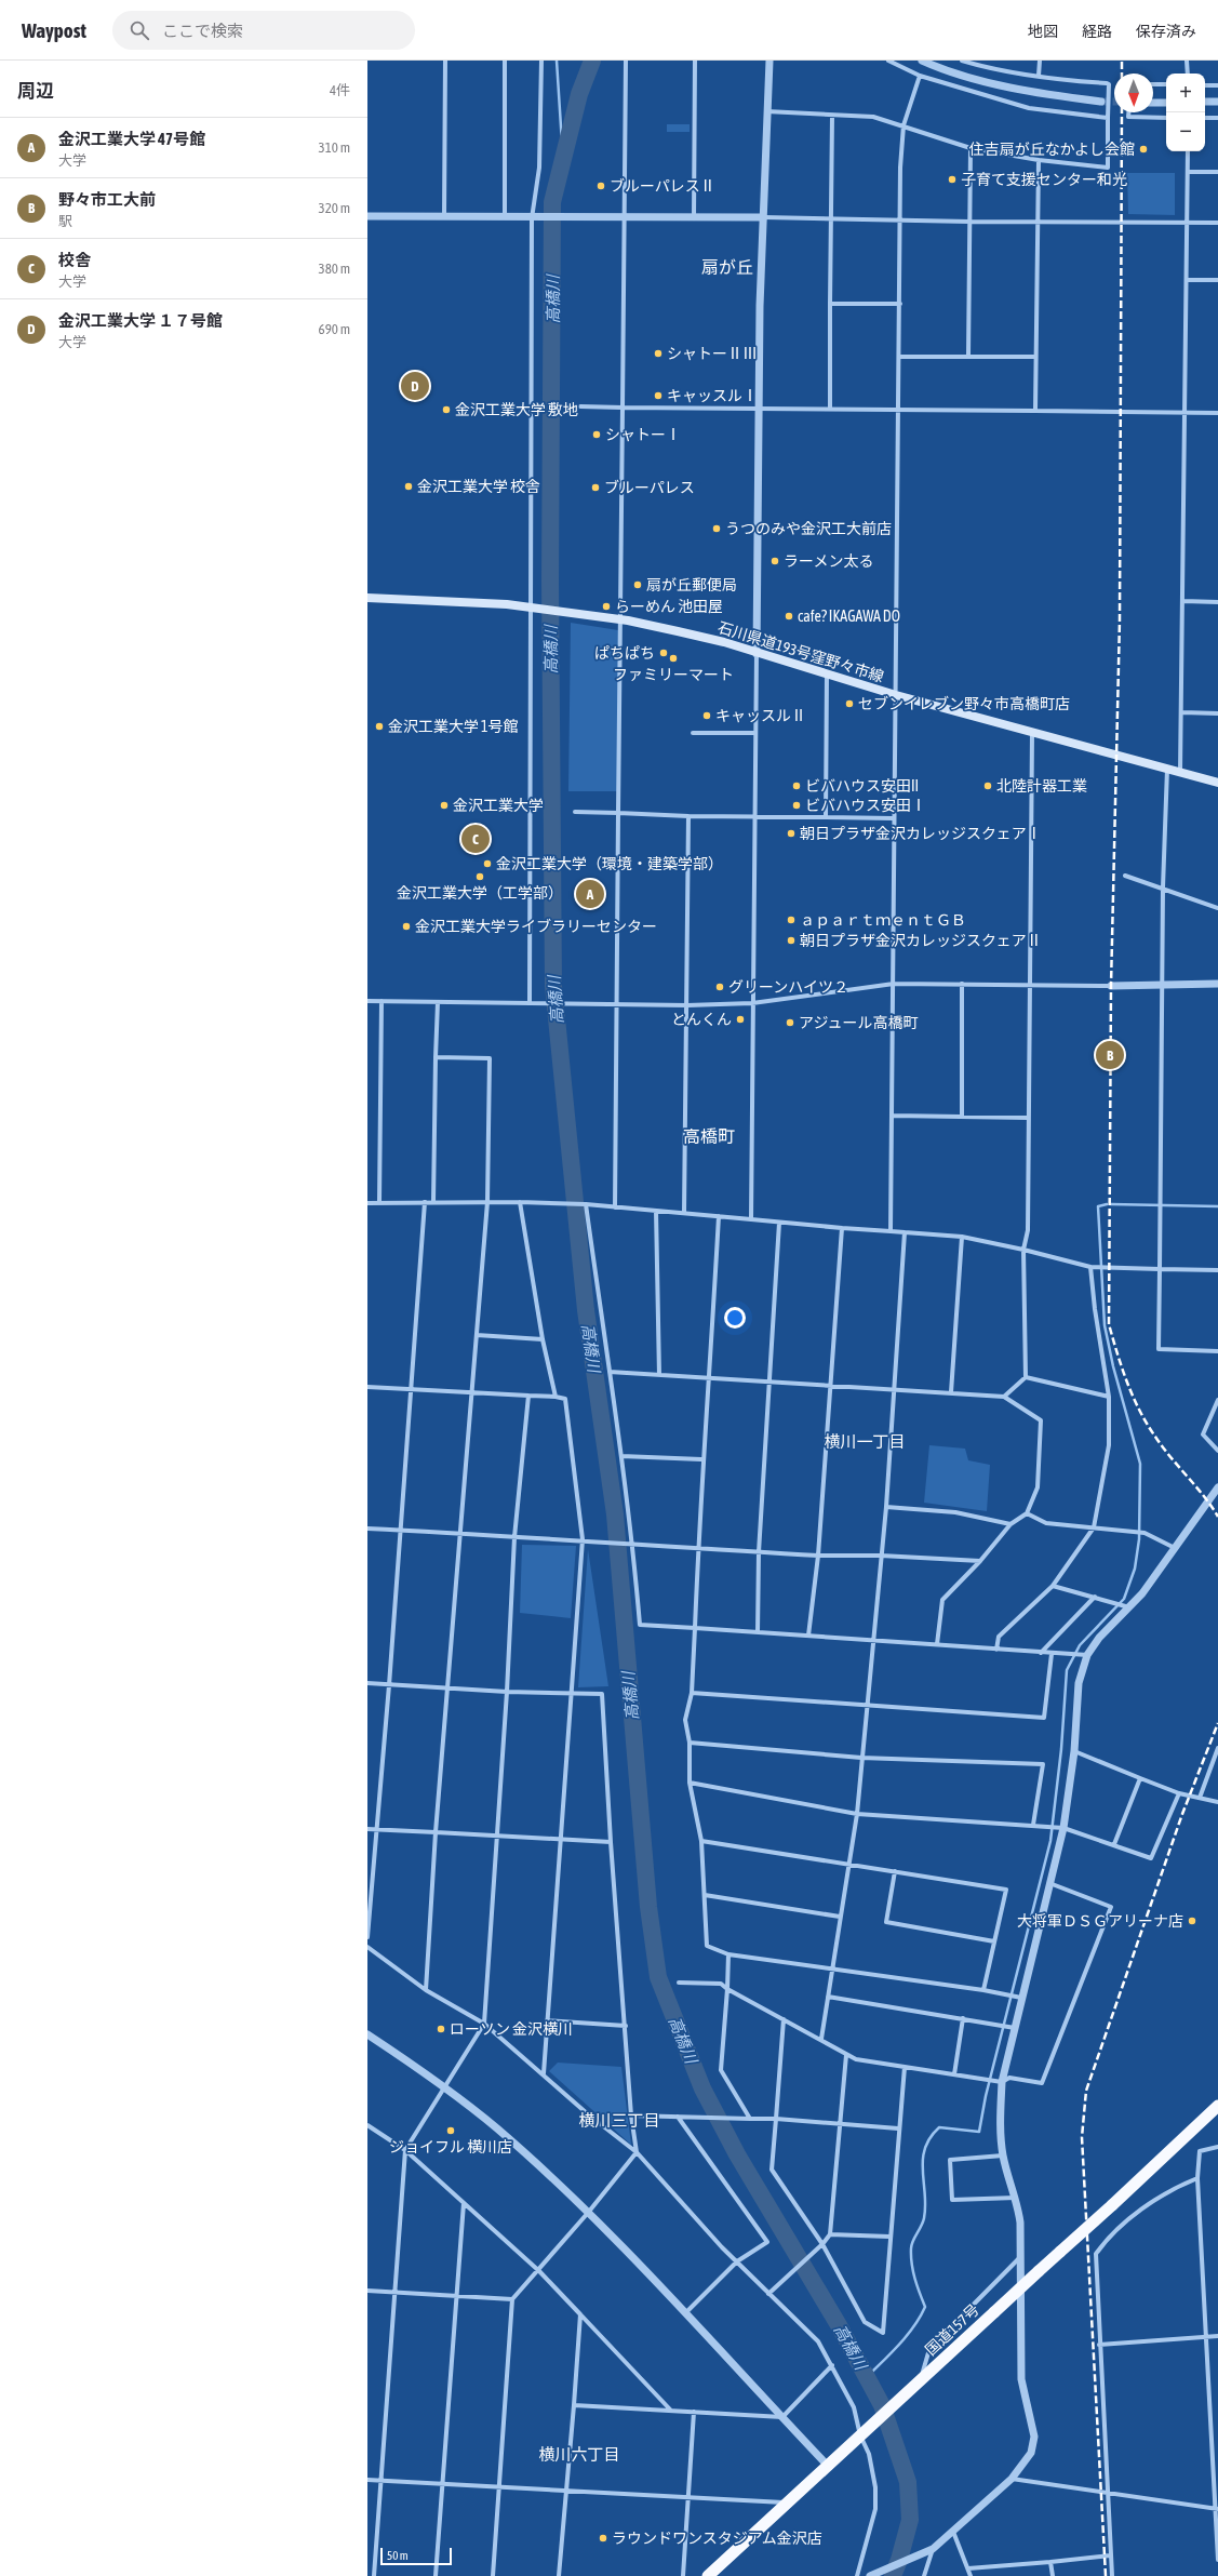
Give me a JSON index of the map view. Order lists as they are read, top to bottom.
{
  "streets": {
    "highway": ["国道157号"],
    "main road": ["石川県道193号窪野々市線"]
  },
  "districts": [
    "扇が丘",
    "高橋町",
    "横川一丁目",
    "横川三丁目",
    "横川六丁目"
  ],
  "water": ["高橋川"],
  "places": [
    "住吉扇が丘なかよし会館",
    "子育て支援センター和光",
    "ブルーパレスⅡ",
    "シャトーⅡⅢ",
    "キャッスルⅠ",
    "金沢工業大学 敷地",
    "シャトーⅠ",
    "金沢工業大学 校舎",
    "ブルーパレス",
    "うつのみや金沢工大前店",
    "ラーメン太る",
    "扇が丘郵便局",
    "らーめん 池田屋",
    "cafe? IKAGAWA DO",
    "ぱちぱち",
    "ファミリーマート",
    "セブンイレブン野々市高橋町店",
    "キャッスルⅡ",
    "金沢工業大学 1号館",
    "ビバハウス安田II",
    "北陸計器工業",
    "金沢工業大学",
    "ビバハウス安田Ⅰ",
    "朝日プラザ金沢カレッジスクェアⅠ",
    "金沢工業大学（環境・建築学部）",
    "金沢工業大学（工学部）",
    "ａｐａｒｔｍｅｎｔＧＢ",
    "金沢工業大学ライブラリーセンター",
    "朝日プラザ金沢カレッジスクェアⅡ",
    "グリーンハイツ２",
    "とんくん",
    "アジュール高橋町",
    "大将軍ＤＳＧアリーナ店",
    "ローソン 金沢横川",
    "ジョイフル 横川店",
    "ラウンドワンスタジアム金沢店"
  ],
  "scale_bar": "50 m",
  "north": "bottom",
  "page": {
    "header": "Waypost",
    "search": "ここで検索",
    "nav": ["地図", "経路", "保存済み"],
    "heading": ["周辺", "4件"],
    "map_buttons": ["+", "−"],
    "list": [
      {
        "mark": "A",
        "name": "金沢工業大学 47号館",
        "note": "大学",
        "value": "310 m"
      },
      {
        "mark": "B",
        "name": "野々市工大前",
        "note": "駅",
        "value": "320 m"
      },
      {
        "mark": "C",
        "name": "校舎",
        "note": "大学",
        "value": "380 m"
      },
      {
        "mark": "D",
        "name": "金沢工業大学 １７号館",
        "note": "大学",
        "value": "690 m"
      }
    ],
    "pins": [
      "D",
      "C",
      "A",
      "B"
    ],
    "scale": "50 m"
  }
}
